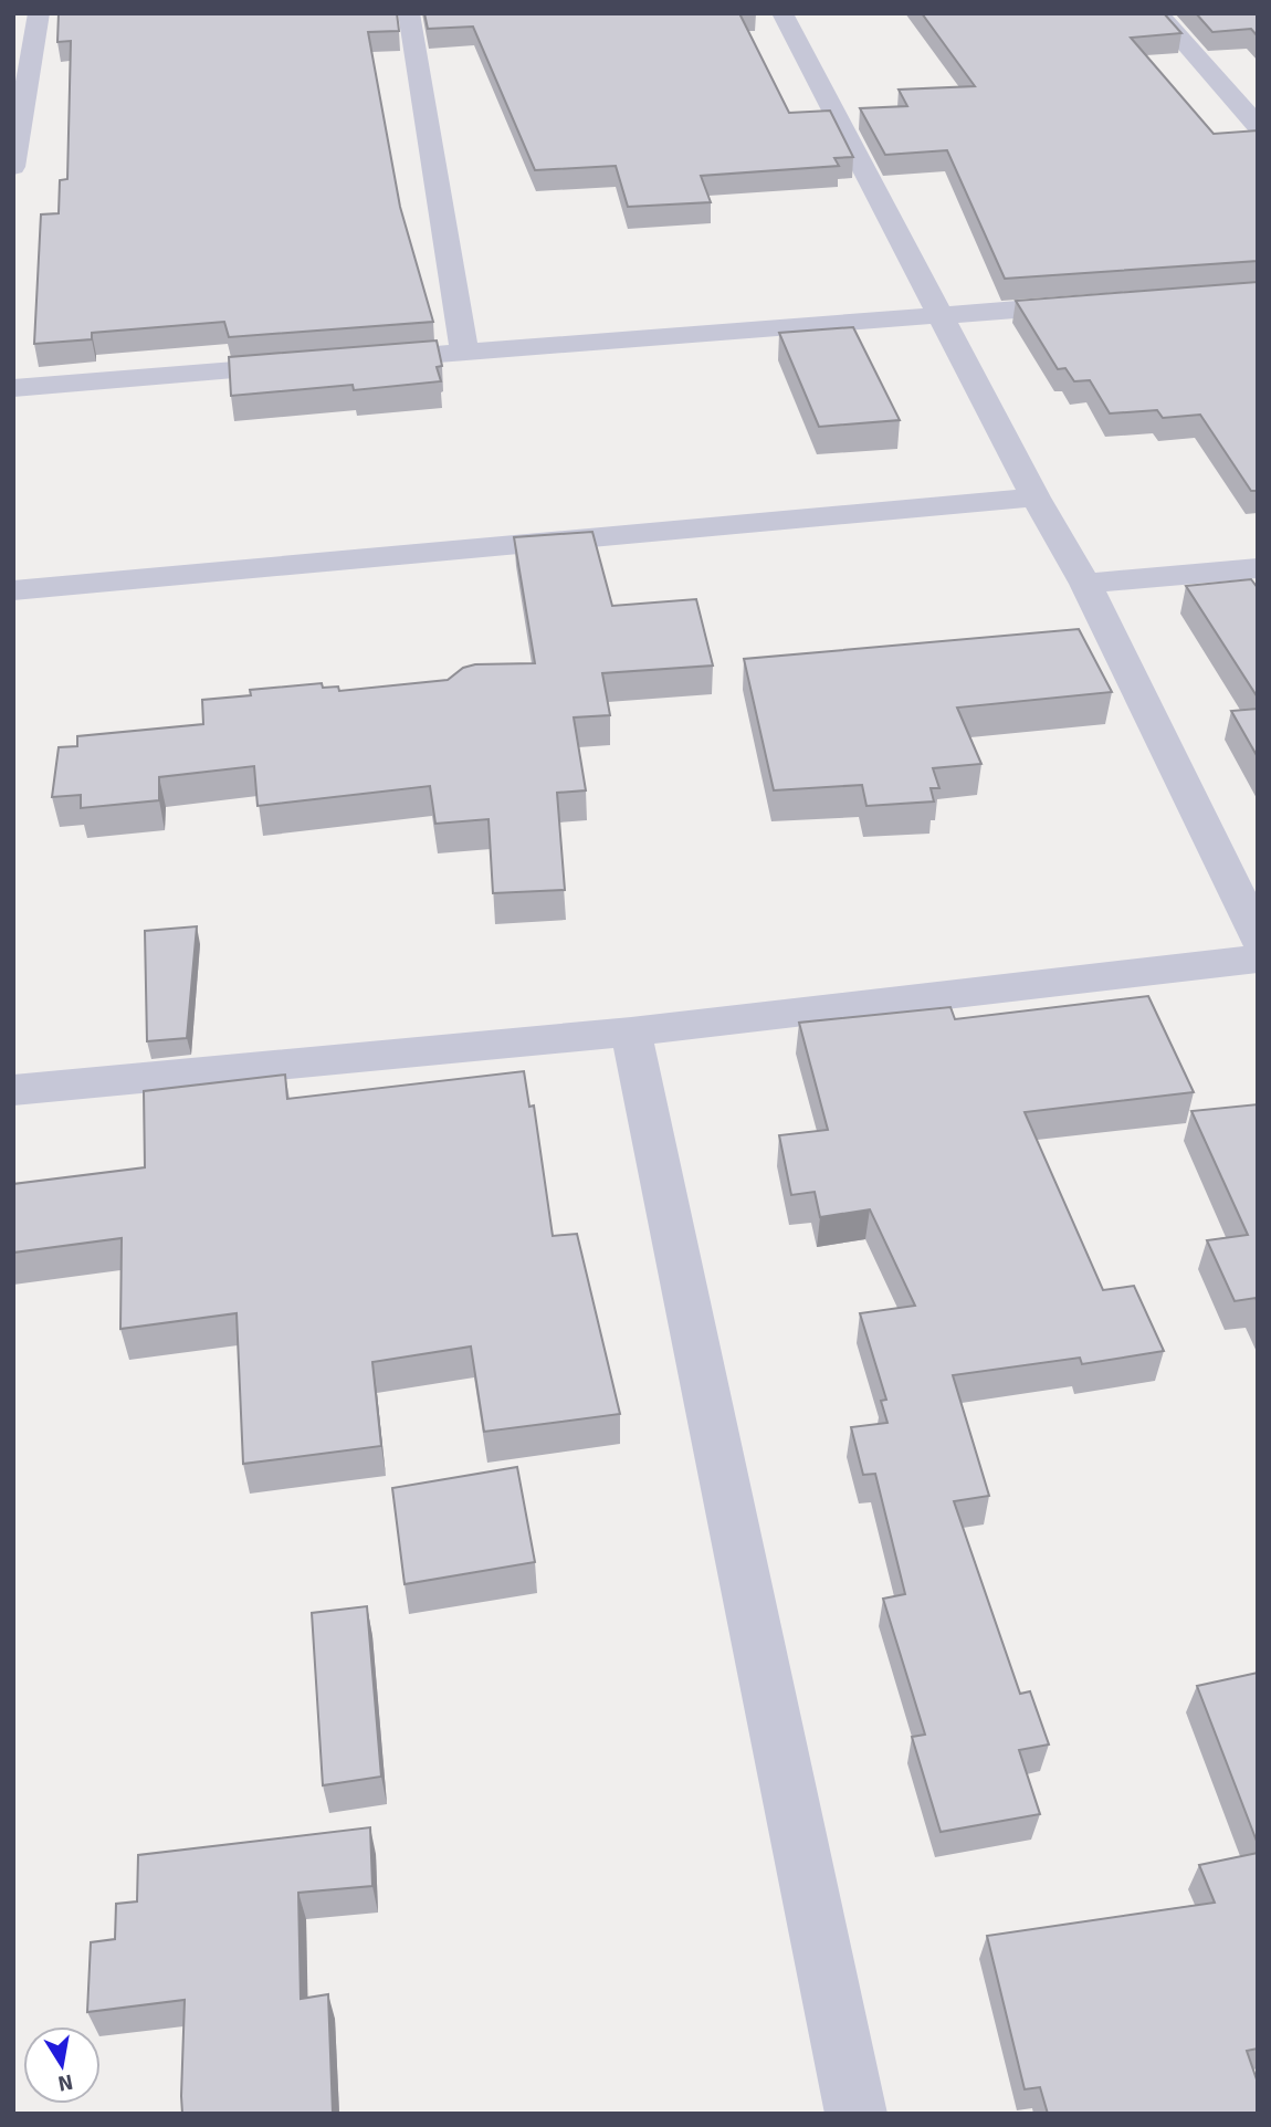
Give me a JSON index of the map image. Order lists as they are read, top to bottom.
{
  "north": "bottom"
}
